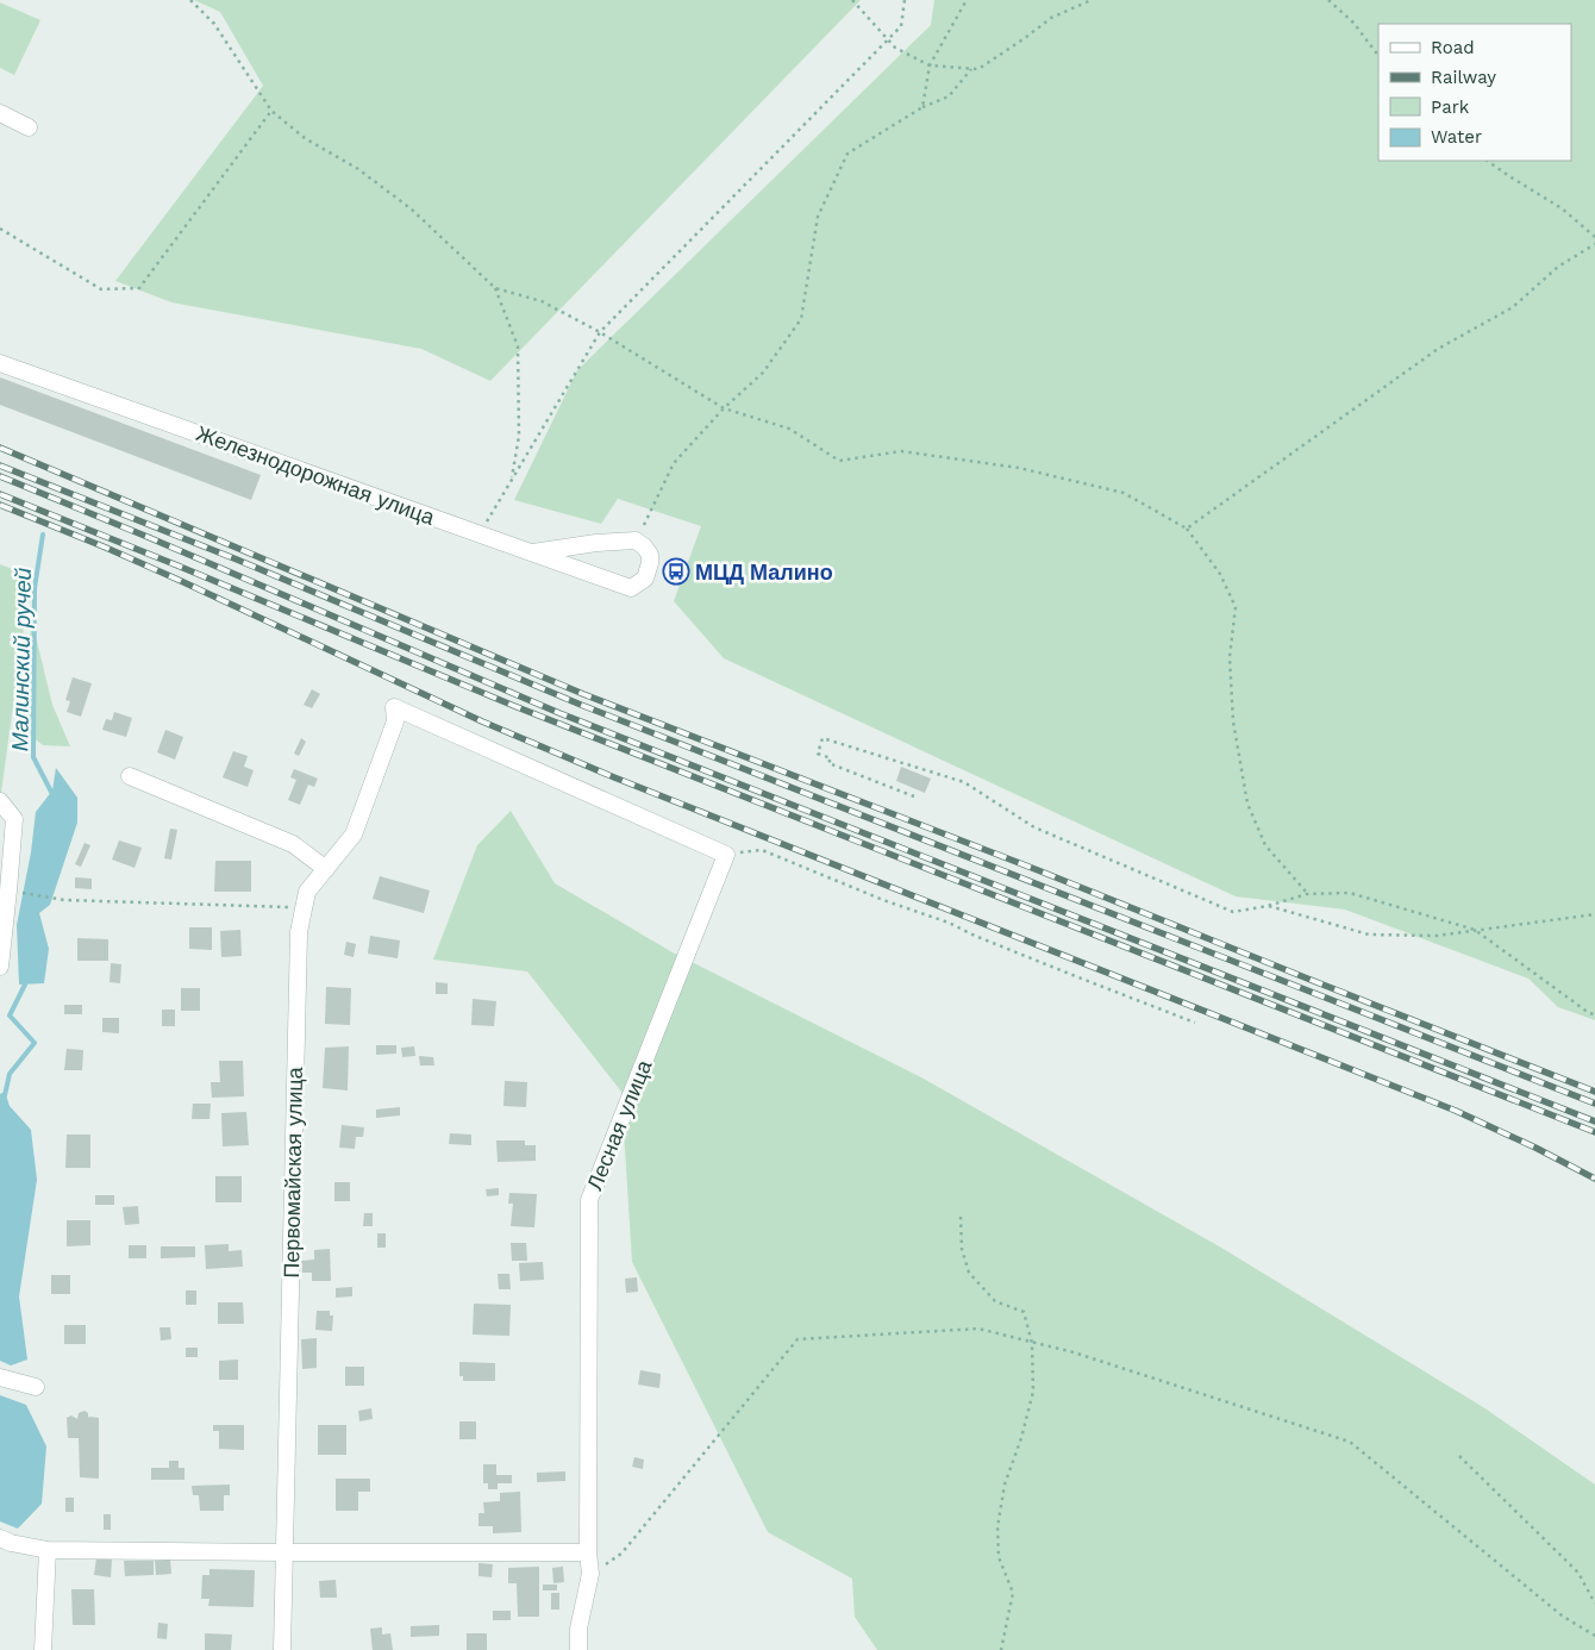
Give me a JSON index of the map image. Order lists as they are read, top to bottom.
{
  "streets": {
    "street": ["Железнодорожная улица", "Лесная улица", "Первомайская улица"]
  },
  "crossings": [
    ["Лесная улица", "Первомайская улица"]
  ],
  "water": ["Малинский ручей"],
  "places": {
    "bus stop": ["МЦД Малино"]
  },
  "legend": [
    "Road",
    "Railway",
    "Park",
    "Water"
  ]
}
